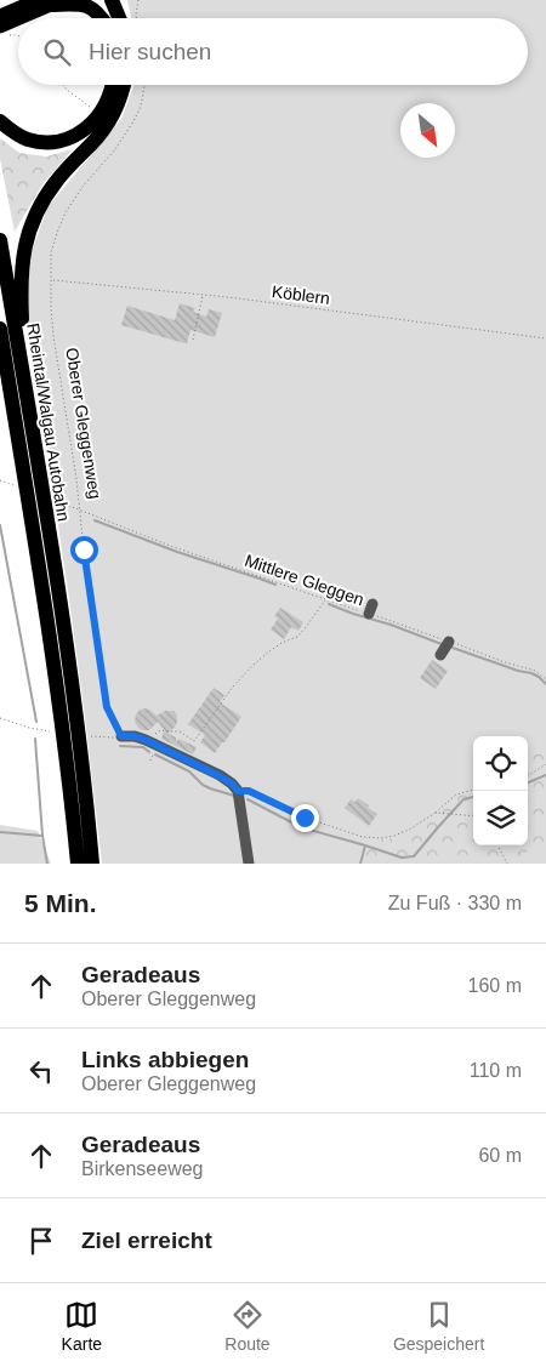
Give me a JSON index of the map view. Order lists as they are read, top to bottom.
{
  "streets": {
    "highway": ["Rheintal/Walgau Autobahn"],
    "path": ["Köblern", "Oberer Gleggenweg", "Mittlere Gleggen"]
  },
  "crossings": [
    ["Köblern", "Oberer Gleggenweg"],
    ["Rheintal/Walgau Autobahn", "Mittlere Gleggen"],
    ["Oberer Gleggenweg", "Mittlere Gleggen"]
  ],
  "north": "bottom right",
  "page": {
    "search": "Hier suchen",
    "heading": ["5 Min.", "Zu Fuß · 330 m"],
    "list": [
      ["Geradeaus", "Oberer Gleggenweg", "160 m"],
      ["Links abbiegen", "Oberer Gleggenweg", "110 m"],
      ["Geradeaus", "Birkenseeweg", "60 m"],
      "Ziel erreicht"
    ],
    "nav": ["Karte", "Route", "Gespeichert"]
  }
}
